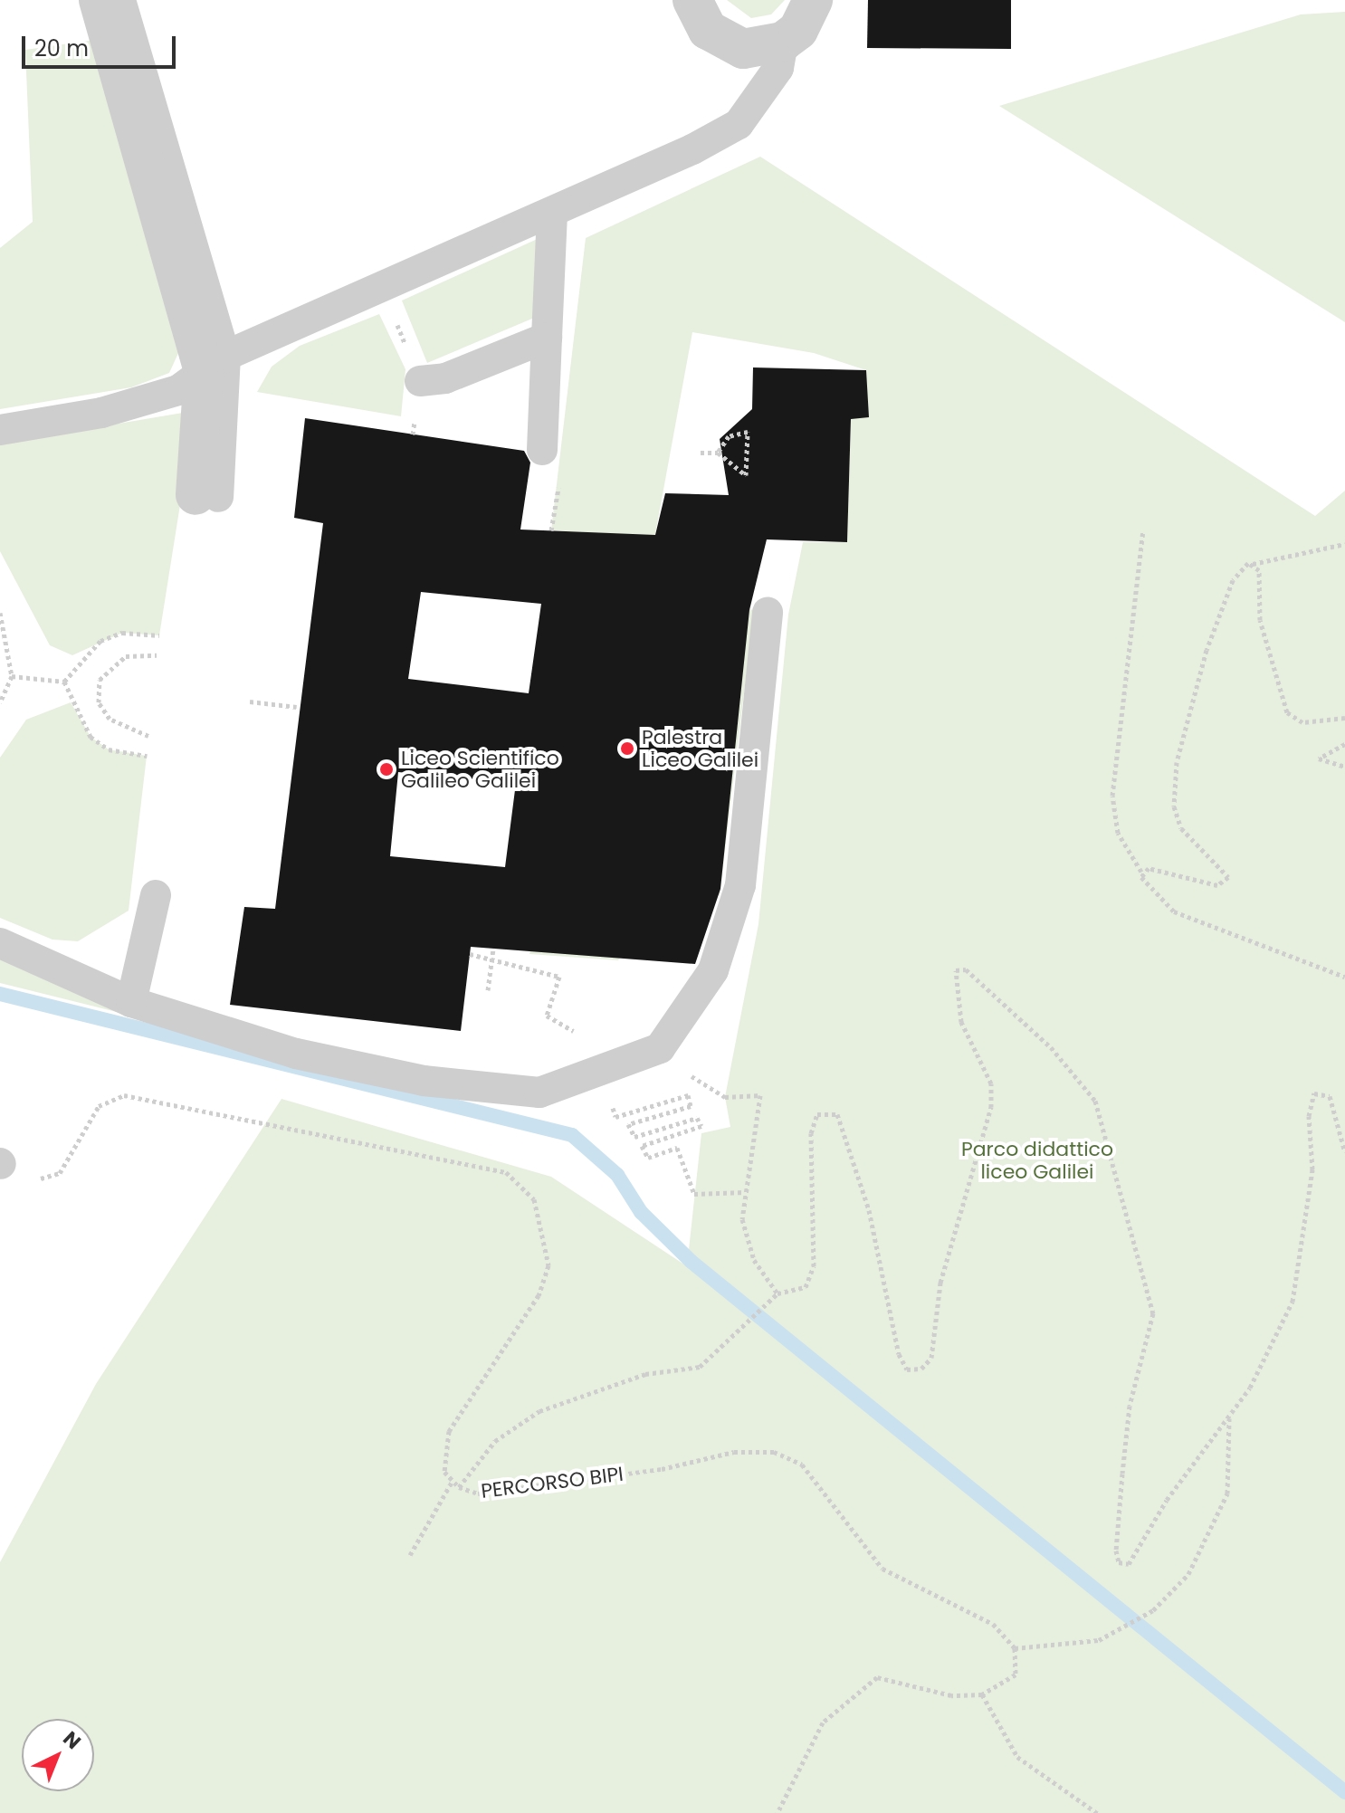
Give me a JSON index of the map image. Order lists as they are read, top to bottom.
{
  "streets": {
    "path": ["PERCORSO BIPI"]
  },
  "parks": ["Parco didattico liceo Galilei"],
  "places": ["Palestra Liceo Galilei", "Liceo Scientifico Galileo Galilei"],
  "scale_bar": "20 m",
  "north": "top right"
}
